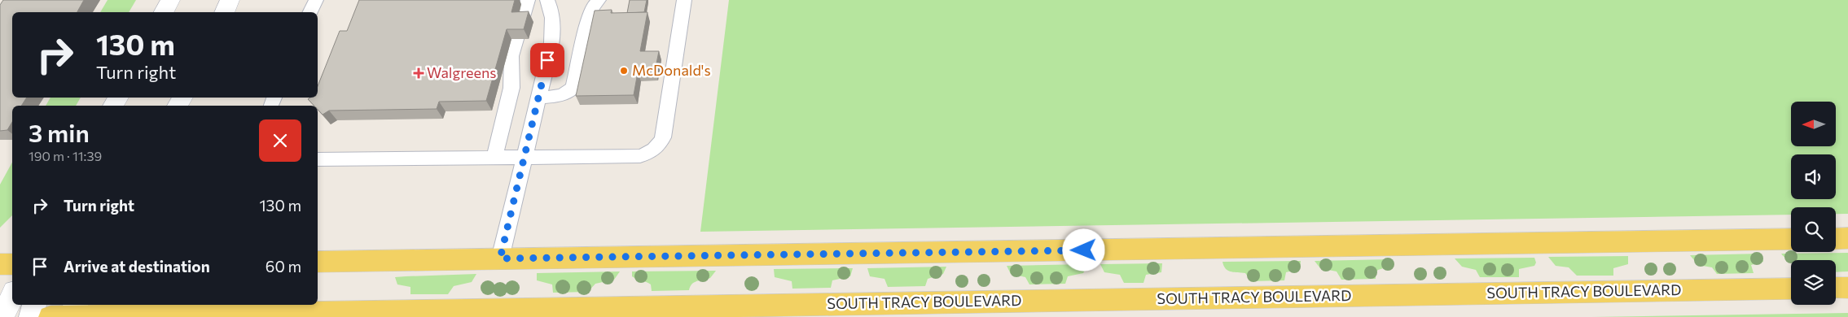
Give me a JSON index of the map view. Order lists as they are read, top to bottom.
{
  "streets": {
    "main road": ["SOUTH TRACY BOULEVARD"]
  },
  "places": {
    "other": ["McDonald's"],
    "health": ["Walgreens"]
  },
  "north": "left",
  "page": {
    "turn": ["130 m", "Turn right"],
    "heading": ["3 min", "190 m · 11:39"],
    "list": [
      {
        "name": "Turn right",
        "value": "130 m"
      },
      {
        "name": "Arrive at destination",
        "value": "60 m"
      }
    ]
  }
}
